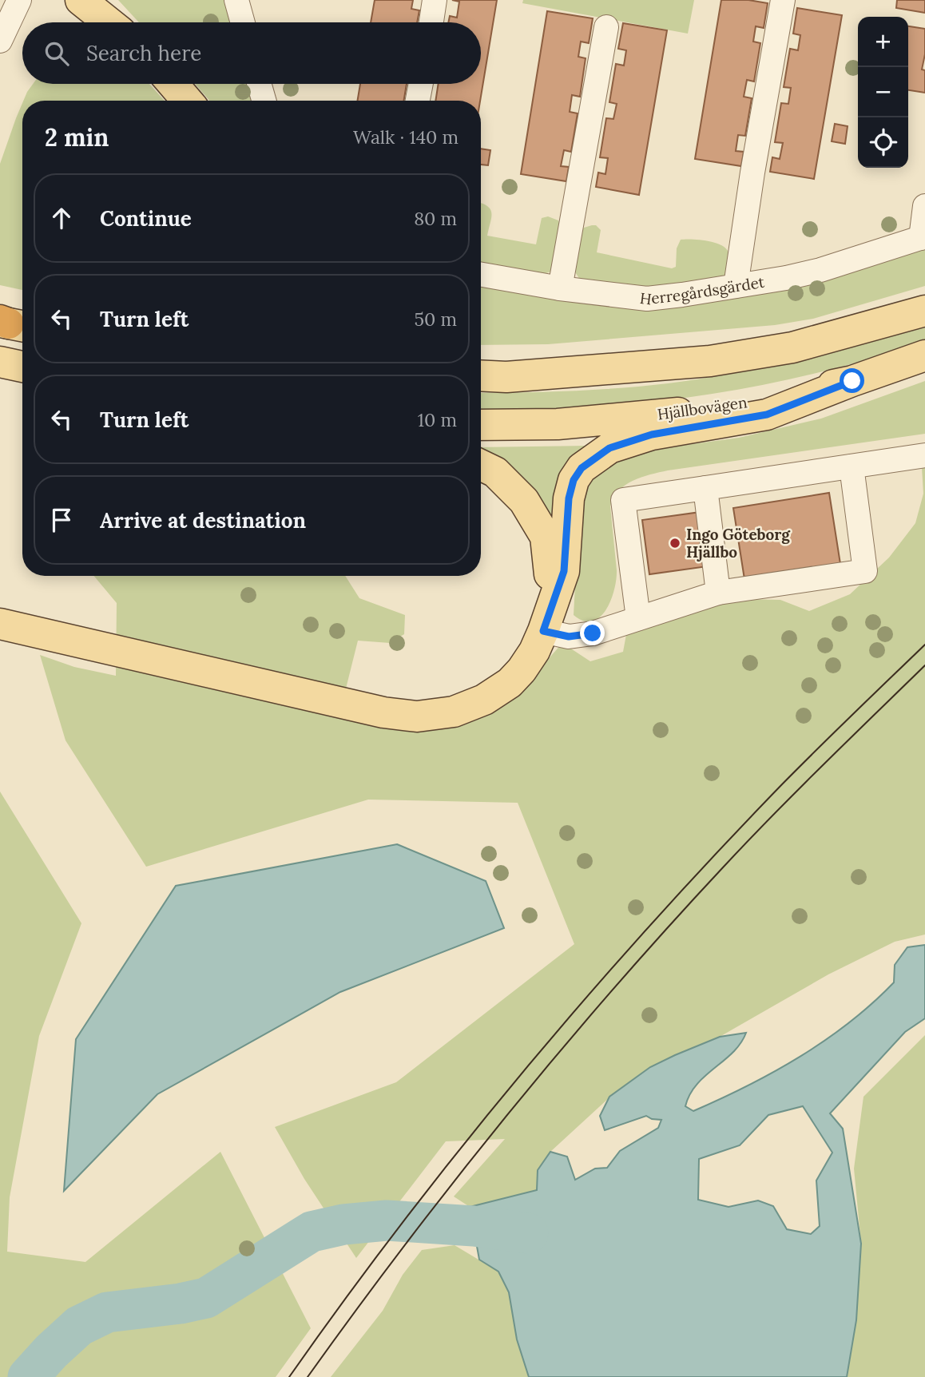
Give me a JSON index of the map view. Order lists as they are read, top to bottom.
{
  "streets": {
    "main road": ["Hjällbovägen"],
    "street": ["Herregårdsgärdet"]
  },
  "places": ["Ingo Göteborg Hjällbo"],
  "page": {
    "map_buttons": ["+", "−"],
    "search": "Search here",
    "heading": ["2 min", "Walk · 140 m"],
    "list": [
      ["Continue", "80 m"],
      ["Turn left", "50 m"],
      ["Turn left", "10 m"],
      "Arrive at destination"
    ]
  }
}
